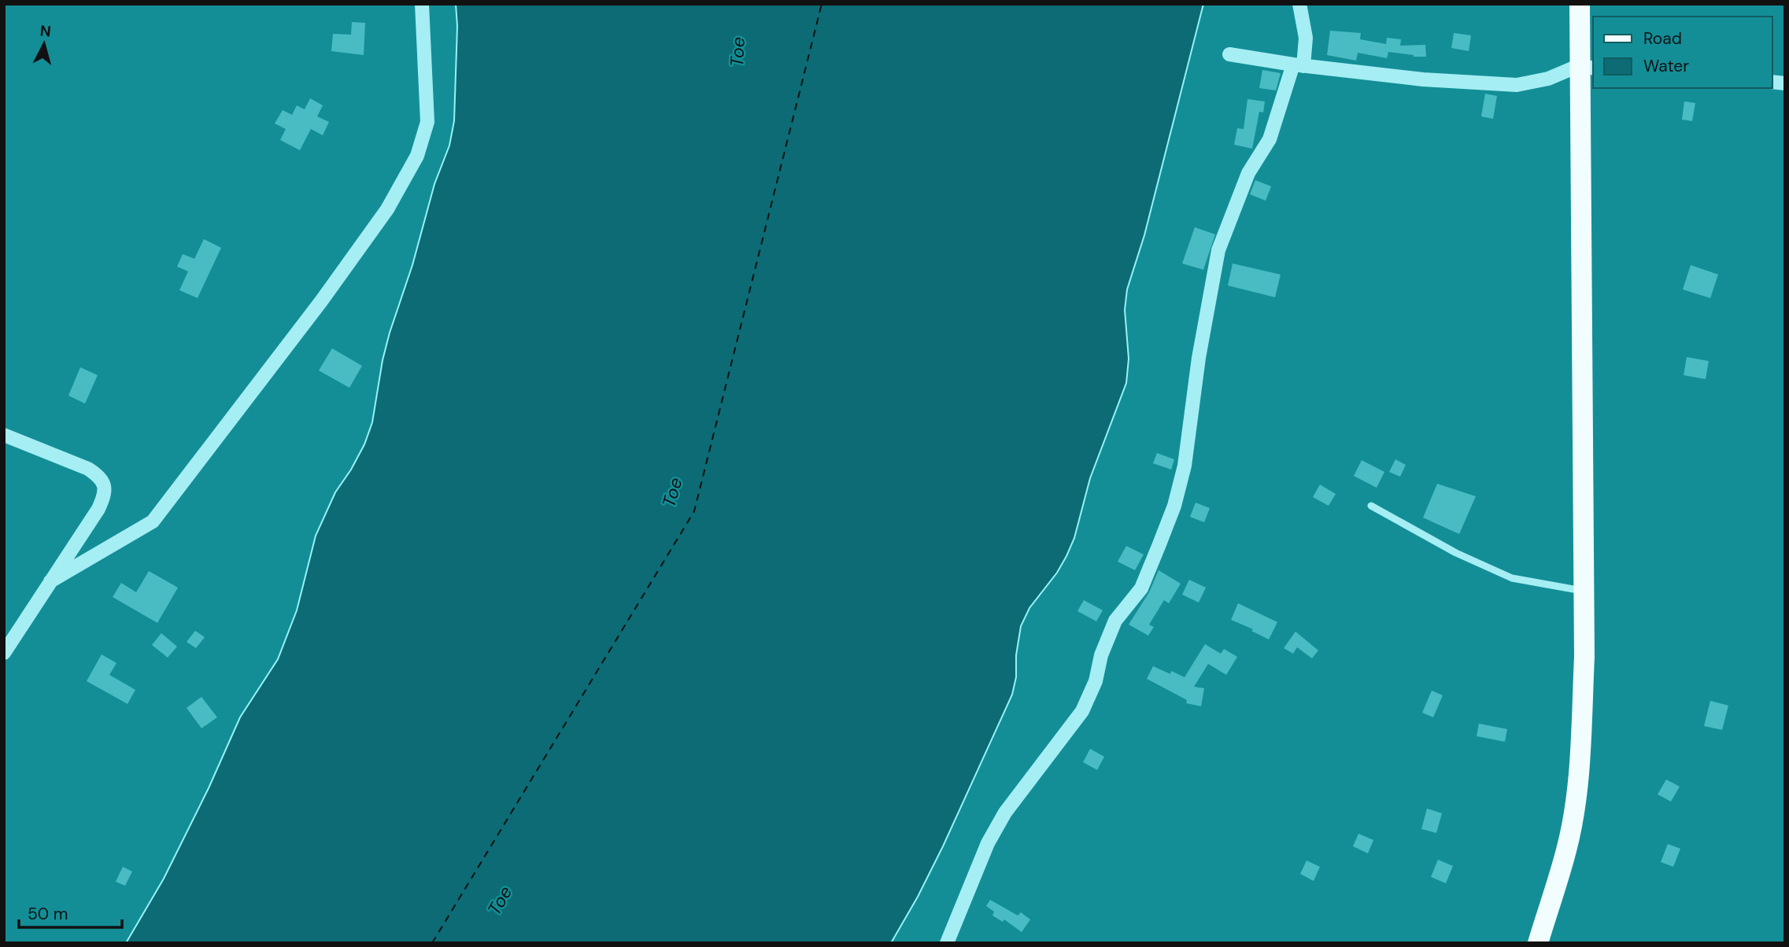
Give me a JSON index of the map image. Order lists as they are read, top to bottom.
{
  "water": ["Toe"],
  "legend": ["Road", "Water"],
  "scale_bar": "50 m",
  "north": "top"
}
